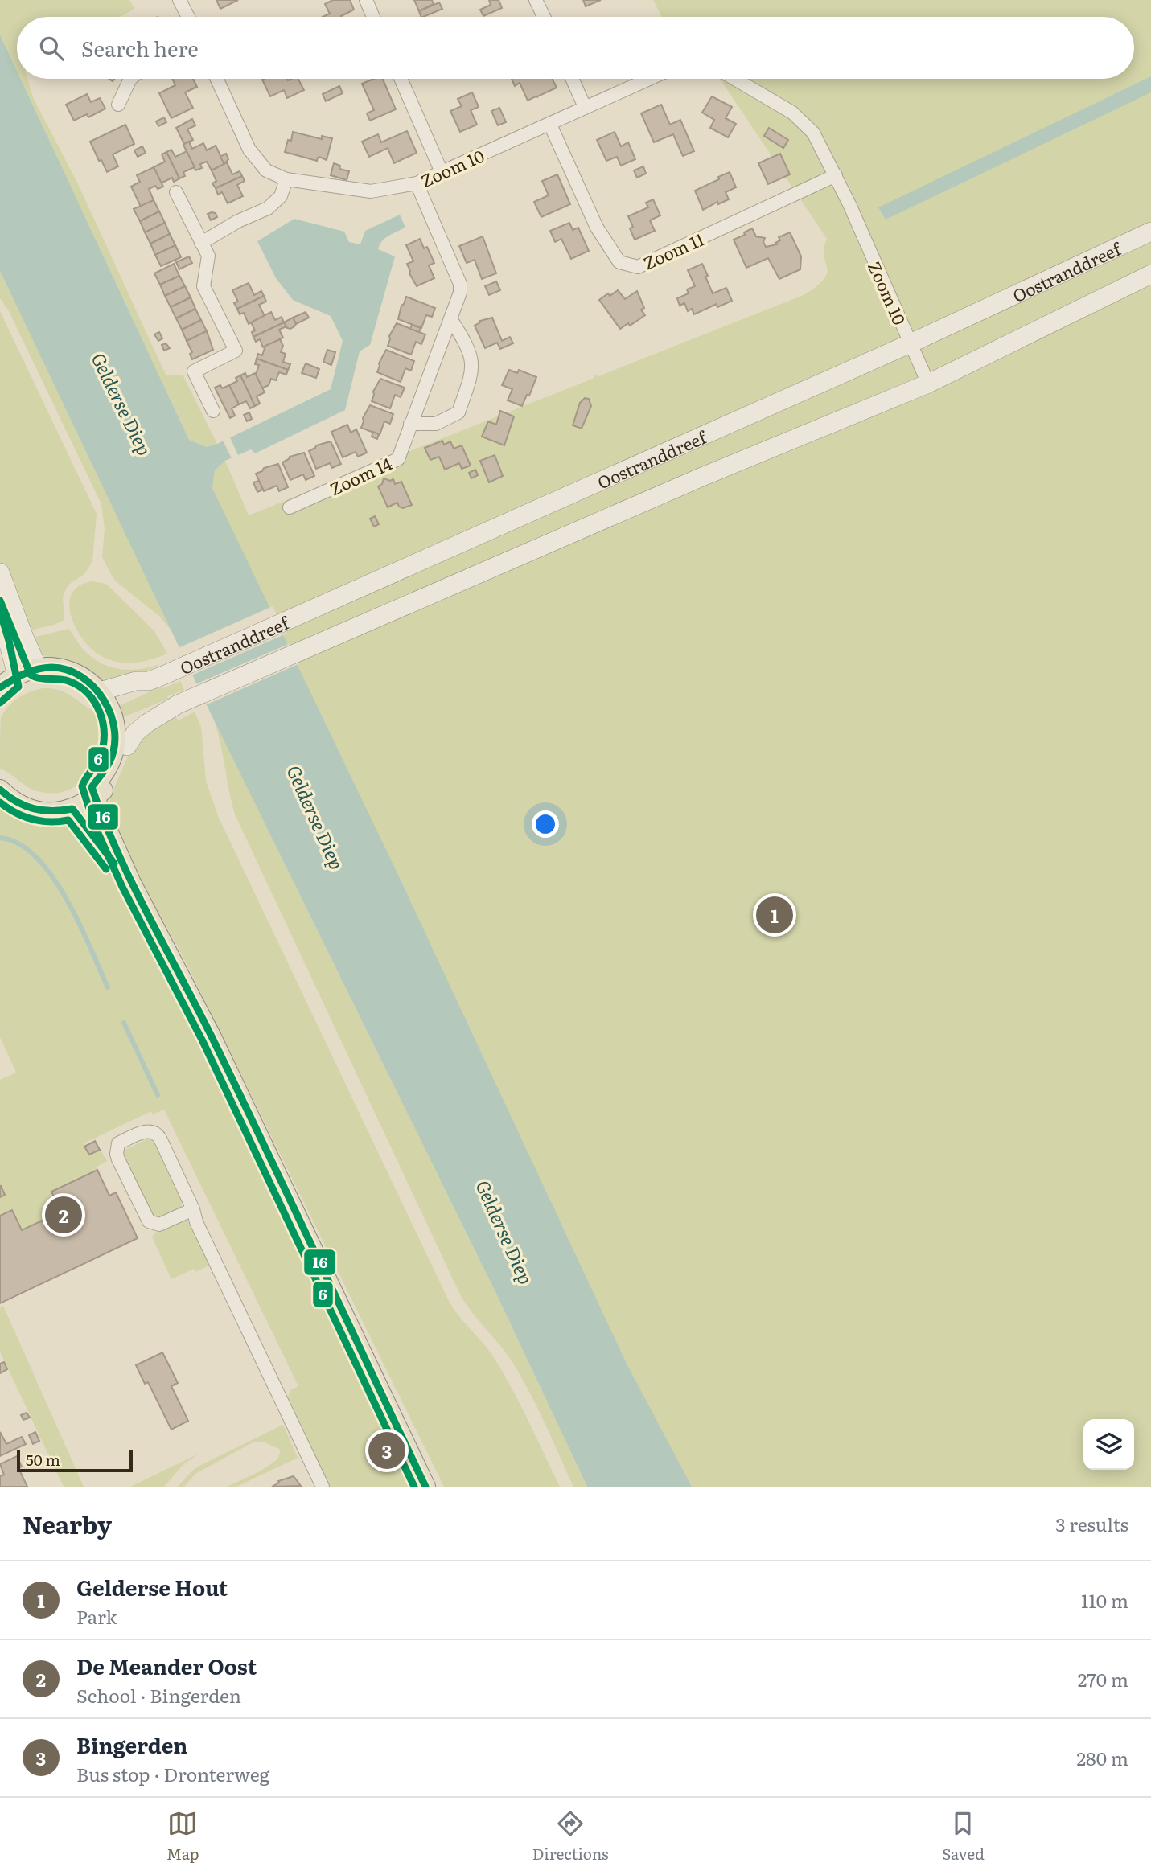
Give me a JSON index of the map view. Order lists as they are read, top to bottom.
{
  "streets": {
    "main road": ["Oostranddreef"],
    "street": ["Zoom 10", "Zoom 11", "Zoom 14"]
  },
  "crossings": [
    ["Zoom 10", "Zoom 11"],
    ["Zoom 10", "Oostranddreef"],
    ["Zoom 10", "Zoom 14"]
  ],
  "water": ["Gelderse Diep"],
  "lines": ["transit line 6", "transit line 16"],
  "scale_bar": "50 m",
  "page": {
    "search": "Search here",
    "pins": ["1", "2", "3"],
    "scale": "50 m",
    "heading": ["Nearby", "3 results"],
    "list": [
      {
        "mark": "1",
        "name": "Gelderse Hout",
        "note": "Park",
        "value": "110 m"
      },
      {
        "mark": "2",
        "name": "De Meander Oost",
        "note": "School · Bingerden",
        "value": "270 m"
      },
      {
        "mark": "3",
        "name": "Bingerden",
        "note": "Bus stop · Dronterweg",
        "value": "280 m"
      }
    ],
    "nav": ["Map", "Directions", "Saved"]
  }
}
